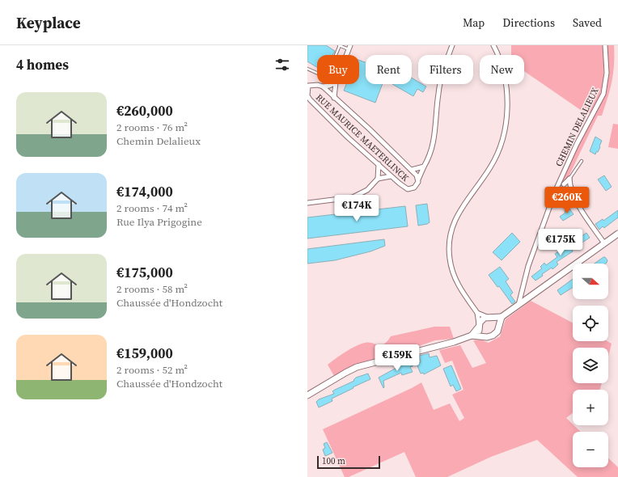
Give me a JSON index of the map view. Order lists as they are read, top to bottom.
{
  "streets": {
    "street": ["CHEMIN DELALIEUX", "RUE MAURICE MAETERLINCK"]
  },
  "scale_bar": "100 m",
  "north": "right",
  "page": {
    "header": "Keyplace",
    "nav": ["Map", "Directions", "Saved"],
    "heading": "4 homes",
    "chip": [
      "Buy",
      "Rent",
      "Filters",
      "New"
    ],
    "list": [
      {
        "name": "€260,000",
        "note": "2 rooms · 76 m² · Chemin Delalieux"
      },
      {
        "name": "€174,000",
        "note": "2 rooms · 74 m² · Rue Ilya Prigogine"
      },
      {
        "name": "€175,000",
        "note": "2 rooms · 58 m² · Chaussée d'Hondzocht"
      },
      {
        "name": "€159,000",
        "note": "2 rooms · 52 m² · Chaussée d'Hondzocht"
      }
    ],
    "price": [
      "€260K",
      "€174K",
      "€175K",
      "€159K"
    ],
    "map_buttons": ["+", "−"],
    "scale": "100 m"
  }
}
